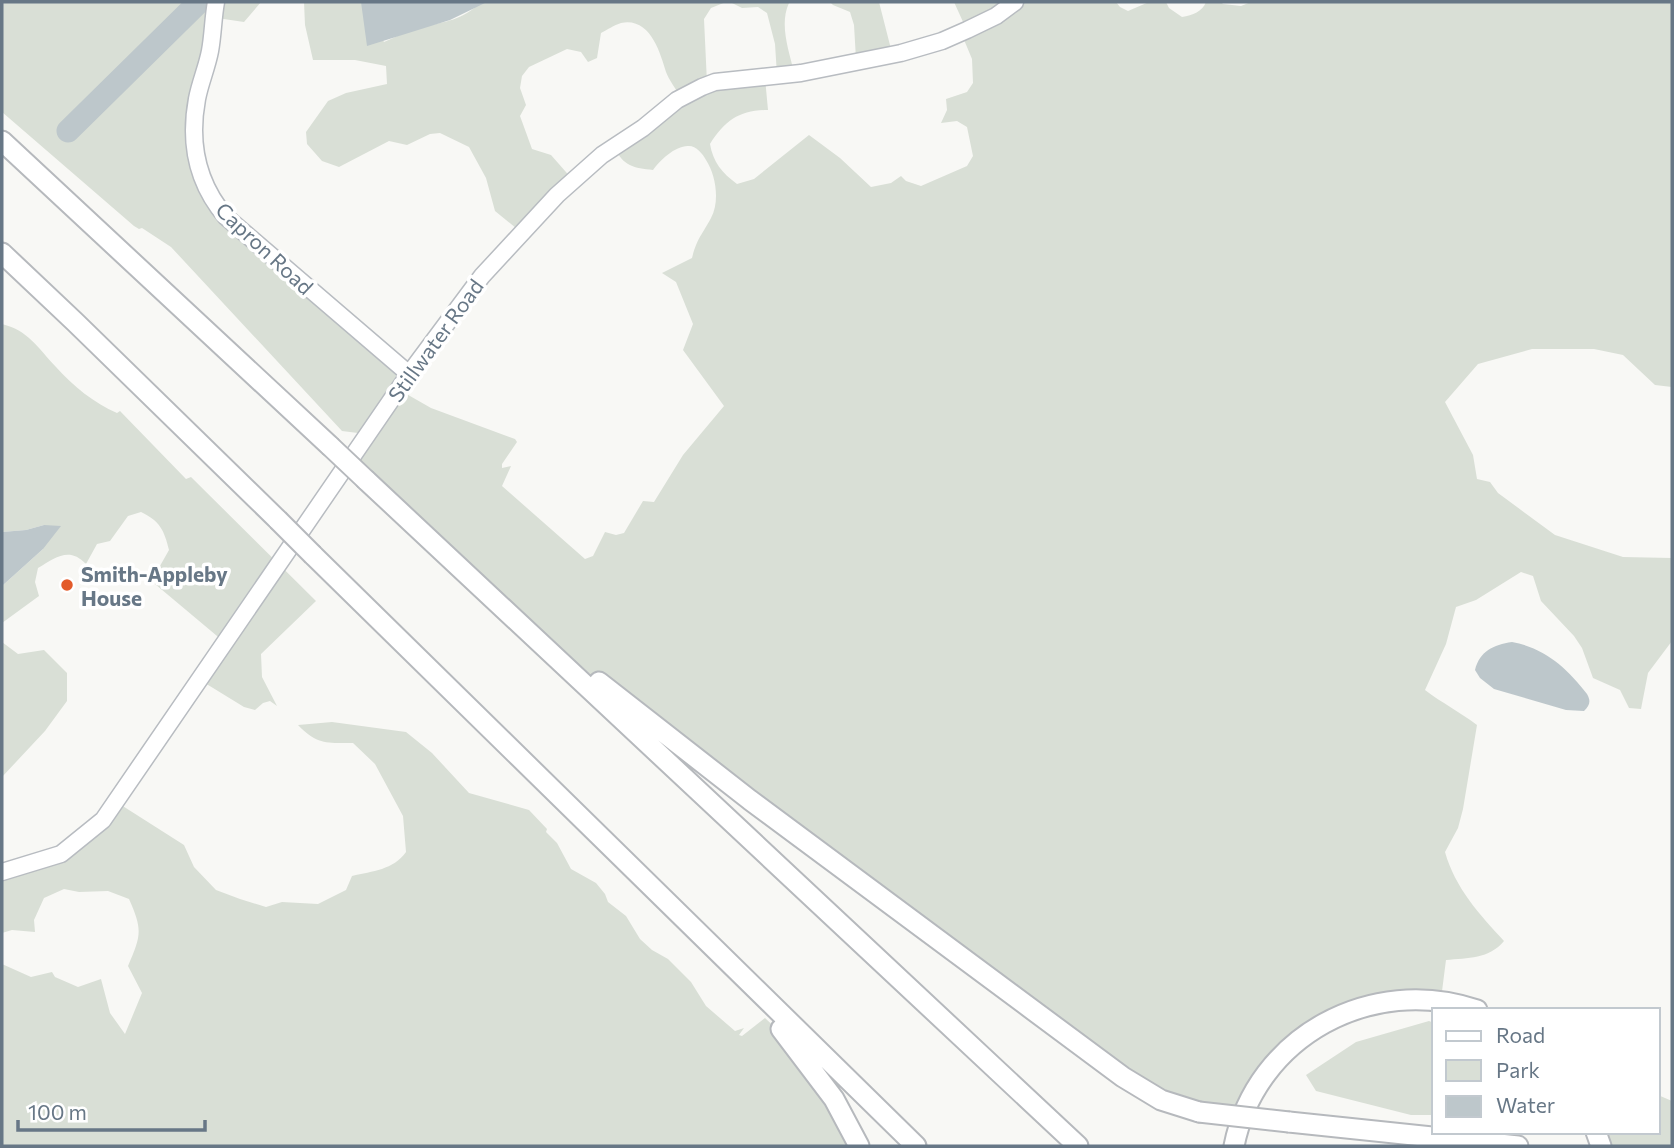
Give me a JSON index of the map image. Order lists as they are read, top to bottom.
{
  "streets": {
    "street": ["Capron Road", "Stillwater Road"]
  },
  "crossings": [
    ["Capron Road", "Stillwater Road"]
  ],
  "places": ["Smith-Appleby House"],
  "legend": ["Road", "Park", "Water"],
  "scale_bar": "100 m"
}
